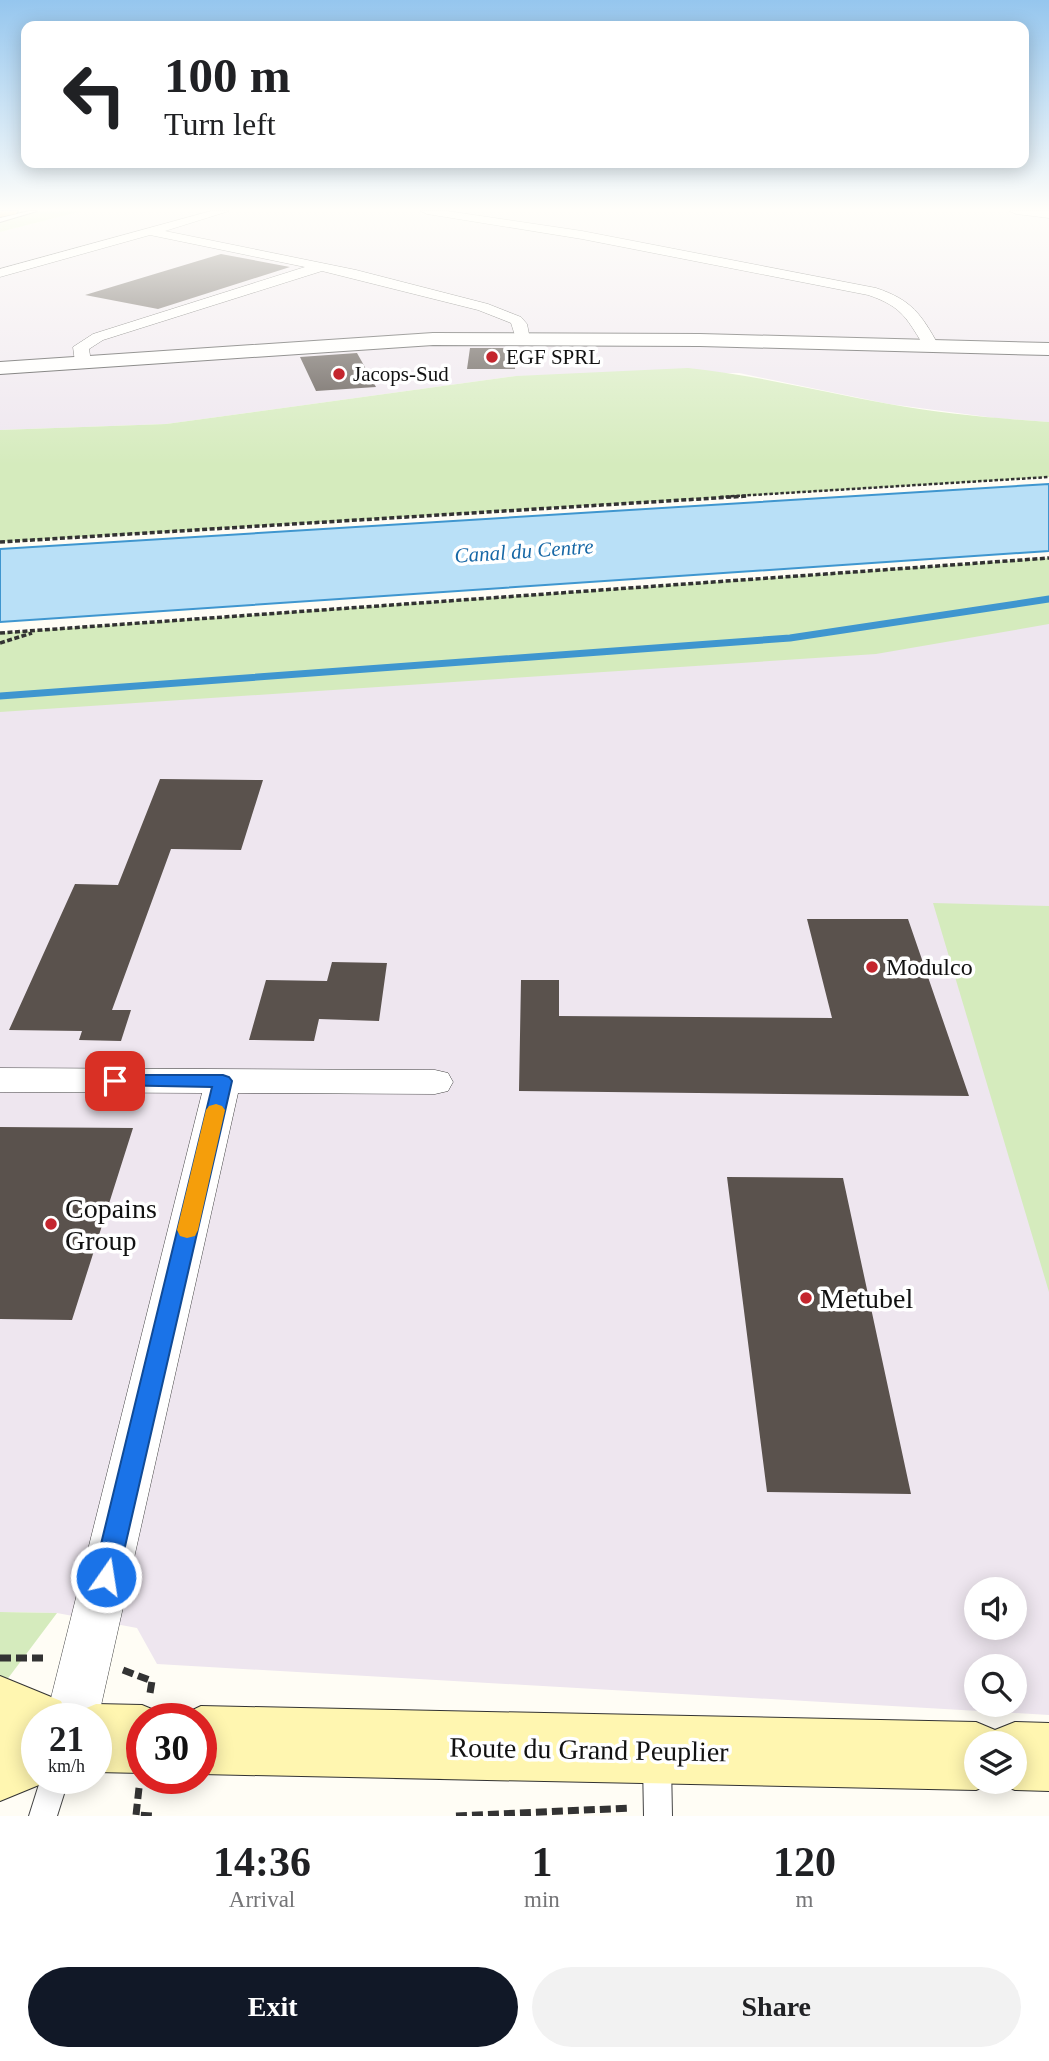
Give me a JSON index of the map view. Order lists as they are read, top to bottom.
{
  "streets": {
    "main road": ["Route du Grand Peuplier"]
  },
  "water": ["Canal du Centre"],
  "places": [
    "EGF SPRL",
    "Jacops-Sud",
    "Modulco",
    "Copains Group",
    "Metubel"
  ],
  "page": {
    "turn": ["100 m", "Turn left"],
    "speed": "21 km/h",
    "limit": "30",
    "eta": [
      "14:36",
      "Arrival",
      "1",
      "min",
      "120",
      "m"
    ],
    "buttons": ["Exit", "Share"]
  }
}
